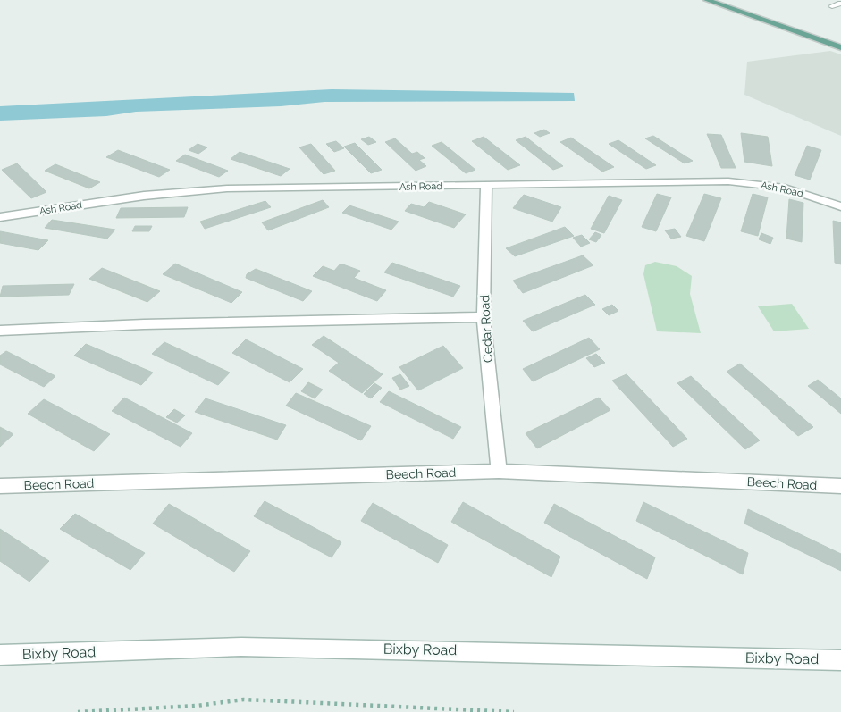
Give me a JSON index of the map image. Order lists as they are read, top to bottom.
{
  "streets": {
    "street": [
      "Ash Road",
      "Cedar Road",
      "Beech Road",
      "Bixby Road"
    ]
  },
  "crossings": [
    ["Ash Road", "Cedar Road"],
    ["Cedar Road", "Beech Road"]
  ]
}
